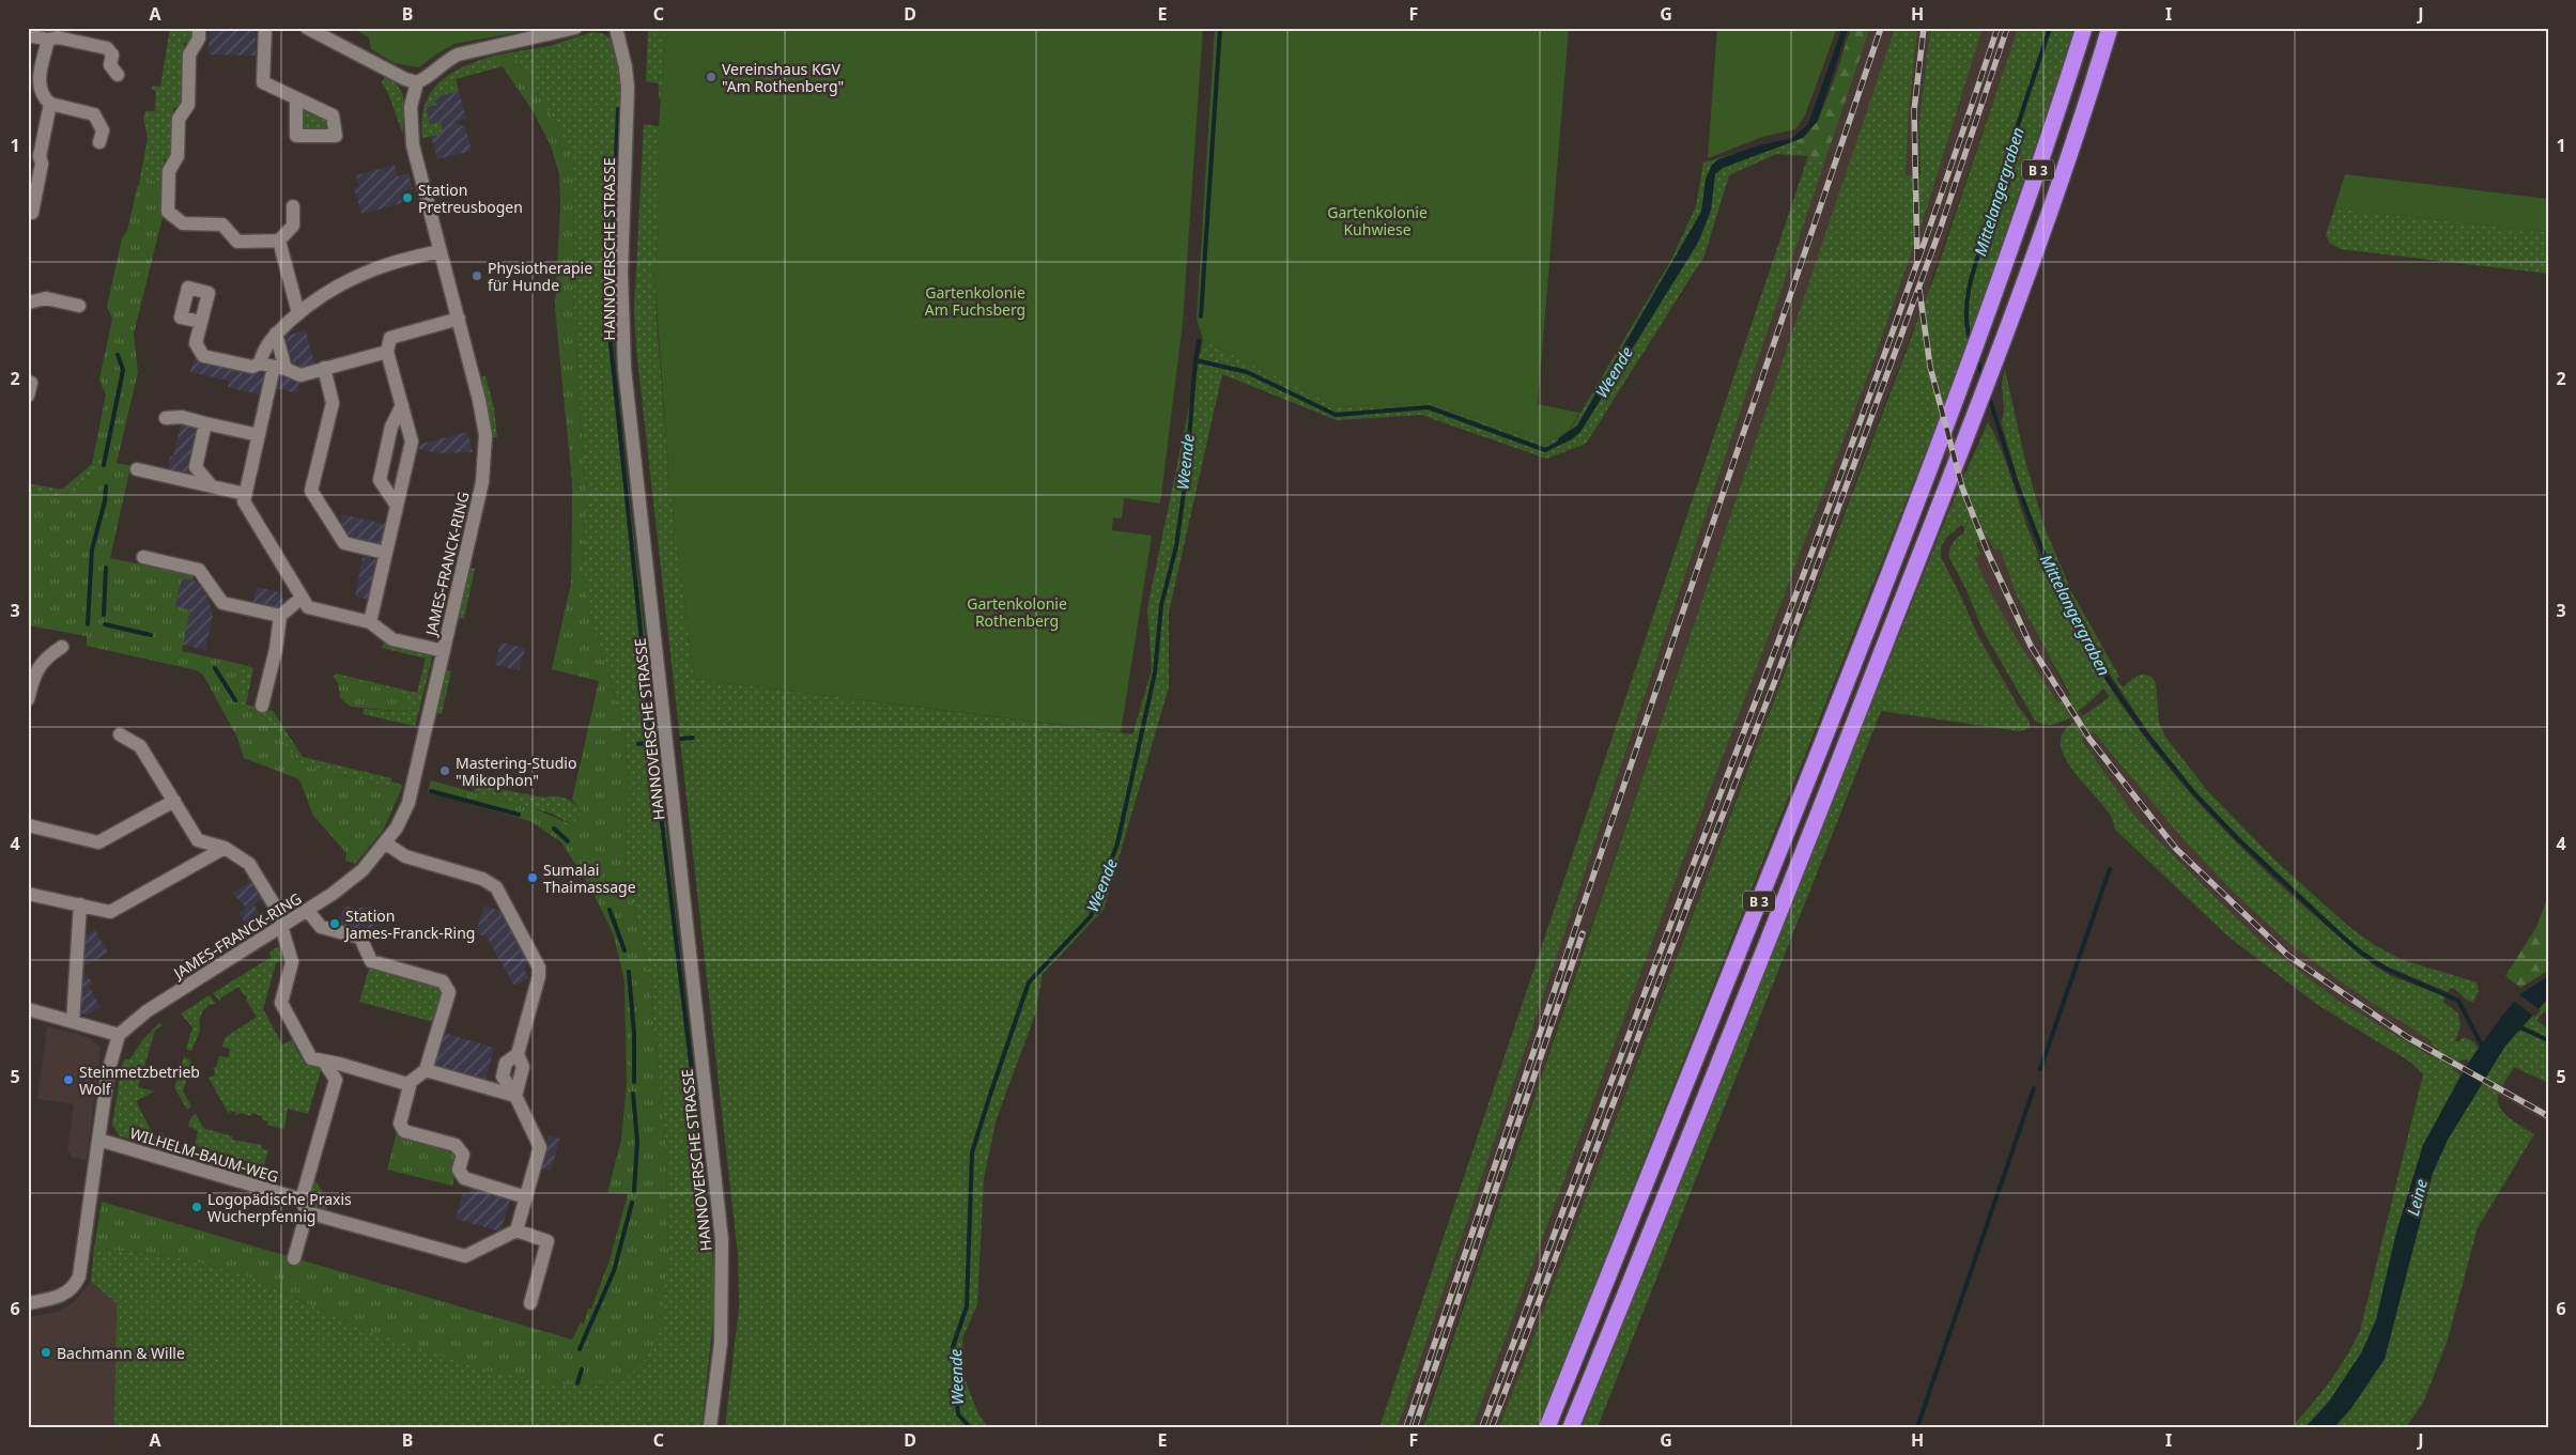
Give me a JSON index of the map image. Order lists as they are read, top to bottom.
{
  "streets": {
    "highway": ["B 3"],
    "street": ["HANNOVERSCHE STRASSE", "JAMES-FRANCK-RING", "WILHELM-BAUM-WEG"]
  },
  "water": ["Mittelangergraben", "Weende", "Leine"],
  "parks": ["Gartenkolonie Kuhwiese", "Gartenkolonie Am Fuchsberg", "Gartenkolonie Rothenberg"],
  "places": [
    "Vereinshaus KGV \"Am Rothenberg\"",
    "Station Pretreusbogen",
    "Physiotherapie für Hunde",
    "Mastering-Studio \"Mikophon\"",
    "Sumalai Thaimassage",
    "Station James-Franck-Ring",
    "Steinmetzbetrieb Wolf",
    "Logopädische Praxis Wucherpfennig",
    "Bachmann & Wille"
  ],
  "grid": {
    "columns": [
      "A",
      "B",
      "C",
      "D",
      "E",
      "F",
      "G",
      "H",
      "I",
      "J"
    ],
    "rows": [
      "1",
      "2",
      "3",
      "4",
      "5",
      "6"
    ]
  }
}
